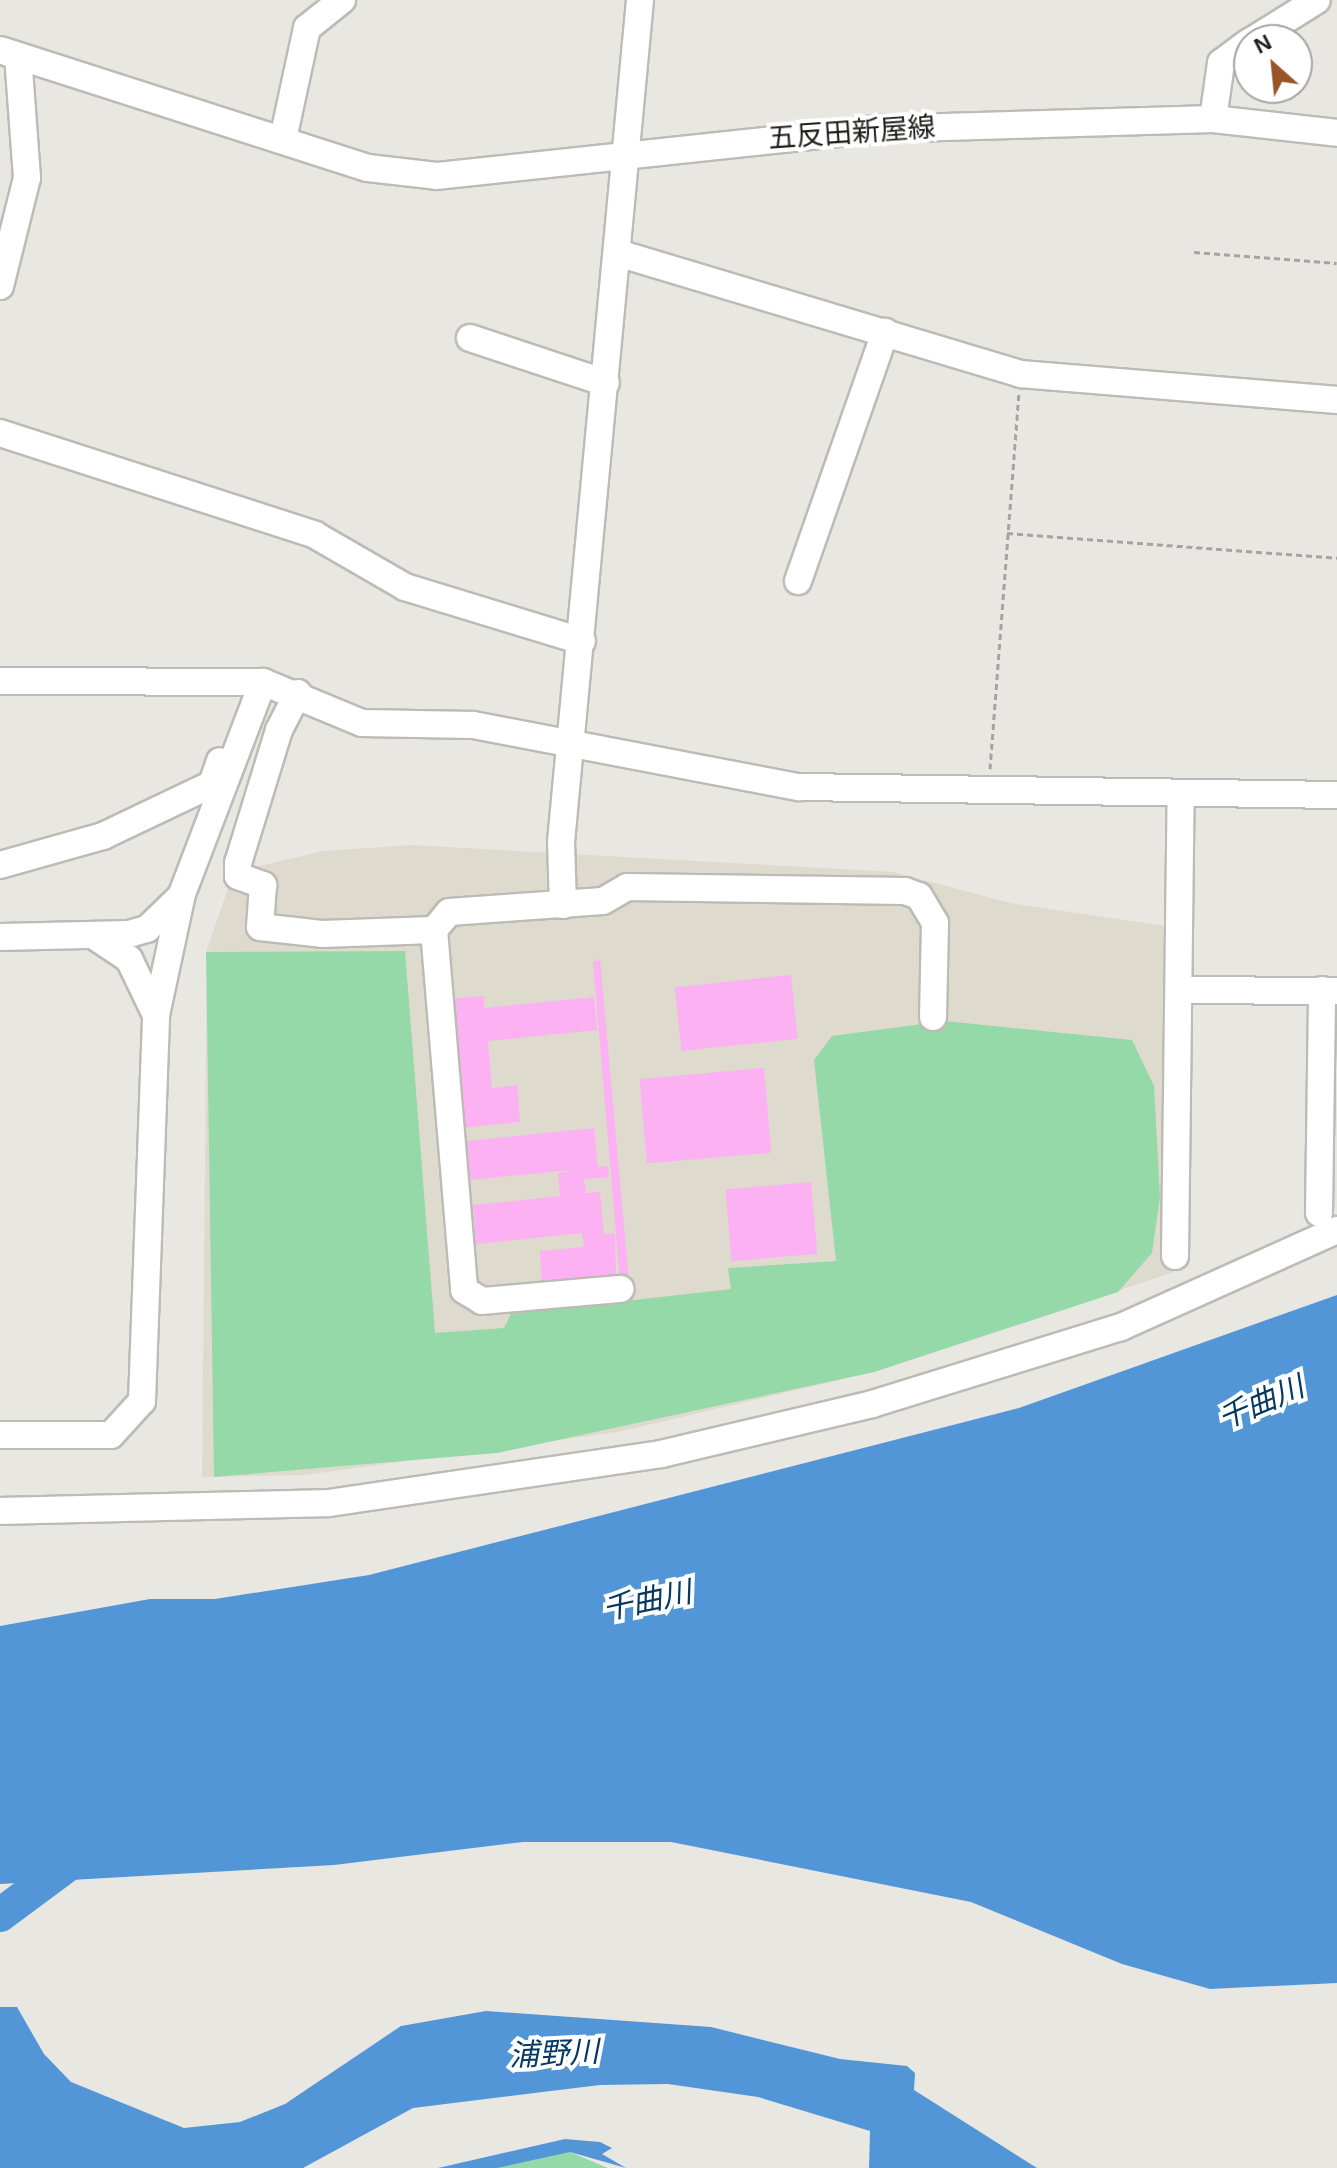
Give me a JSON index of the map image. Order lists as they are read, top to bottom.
{
  "streets": {
    "street": ["五反田新屋線"]
  },
  "water": ["千曲川", "浦野川"],
  "north": "top left"
}
